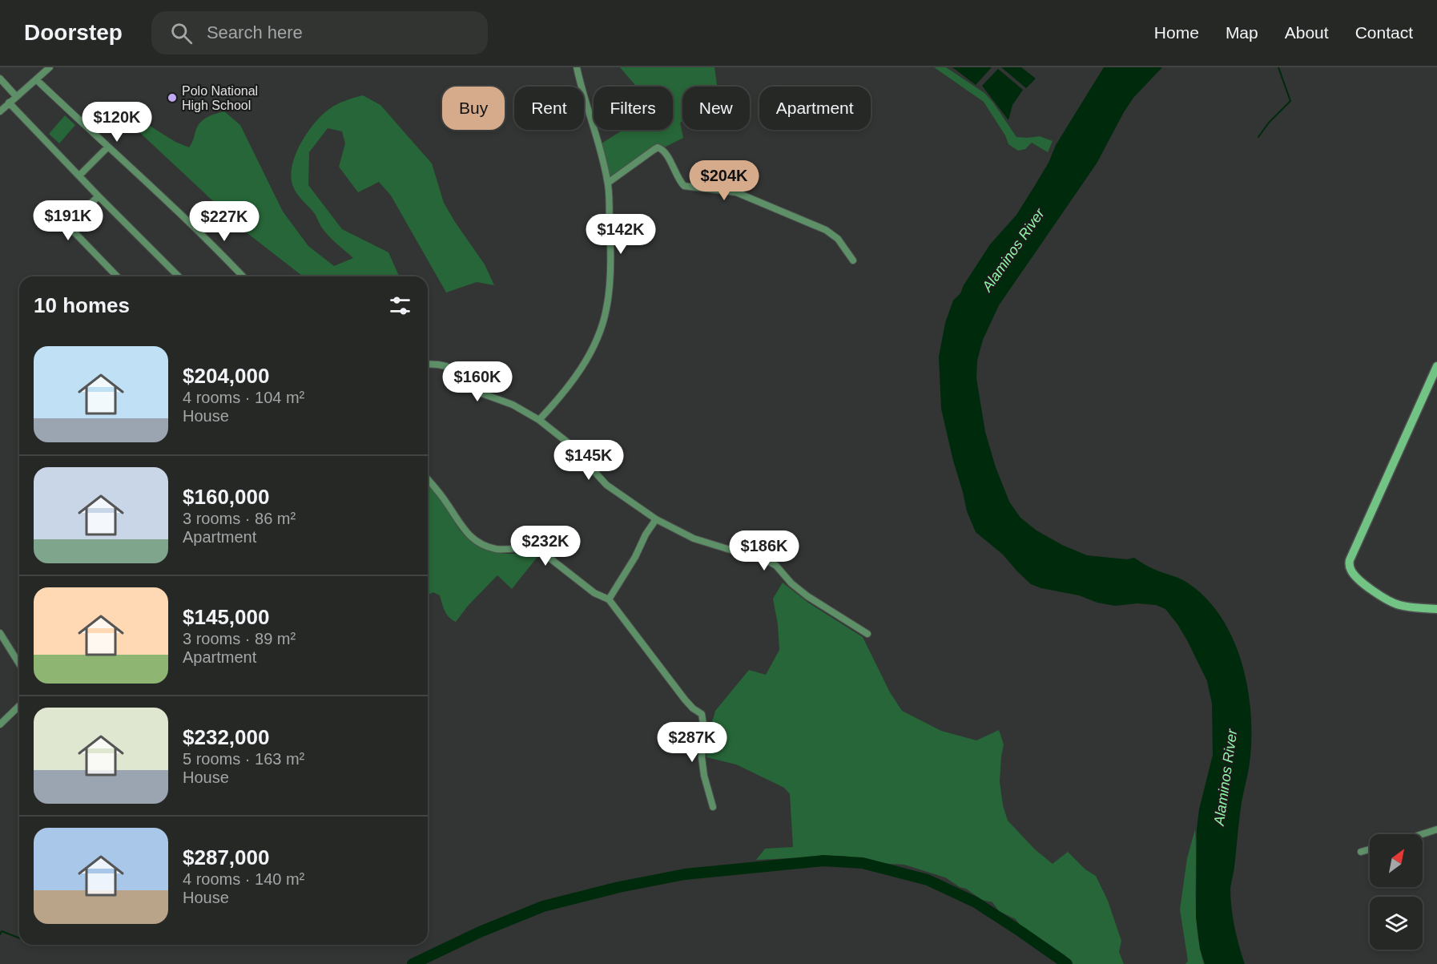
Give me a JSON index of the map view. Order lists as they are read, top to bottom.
{
  "water": ["Alaminos River"],
  "places": ["Polo National High School"],
  "north": "top right",
  "page": {
    "header": "Doorstep",
    "search": "Search here",
    "nav": [
      "Home",
      "Map",
      "About",
      "Contact"
    ],
    "chip": [
      "Buy",
      "Rent",
      "Filters",
      "New",
      "Apartment"
    ],
    "price": [
      "$120K",
      "$204K",
      "$191K",
      "$227K",
      "$142K",
      "$160K",
      "$145K",
      "$232K",
      "$186K",
      "$287K"
    ],
    "heading": "10 homes",
    "list": [
      {
        "name": "$204,000",
        "note": "4 rooms · 104 m² · House"
      },
      {
        "name": "$160,000",
        "note": "3 rooms · 86 m² · Apartment"
      },
      {
        "name": "$145,000",
        "note": "3 rooms · 89 m² · Apartment"
      },
      {
        "name": "$232,000",
        "note": "5 rooms · 163 m² · House"
      },
      {
        "name": "$287,000",
        "note": "4 rooms · 140 m² · House"
      }
    ]
  }
}
